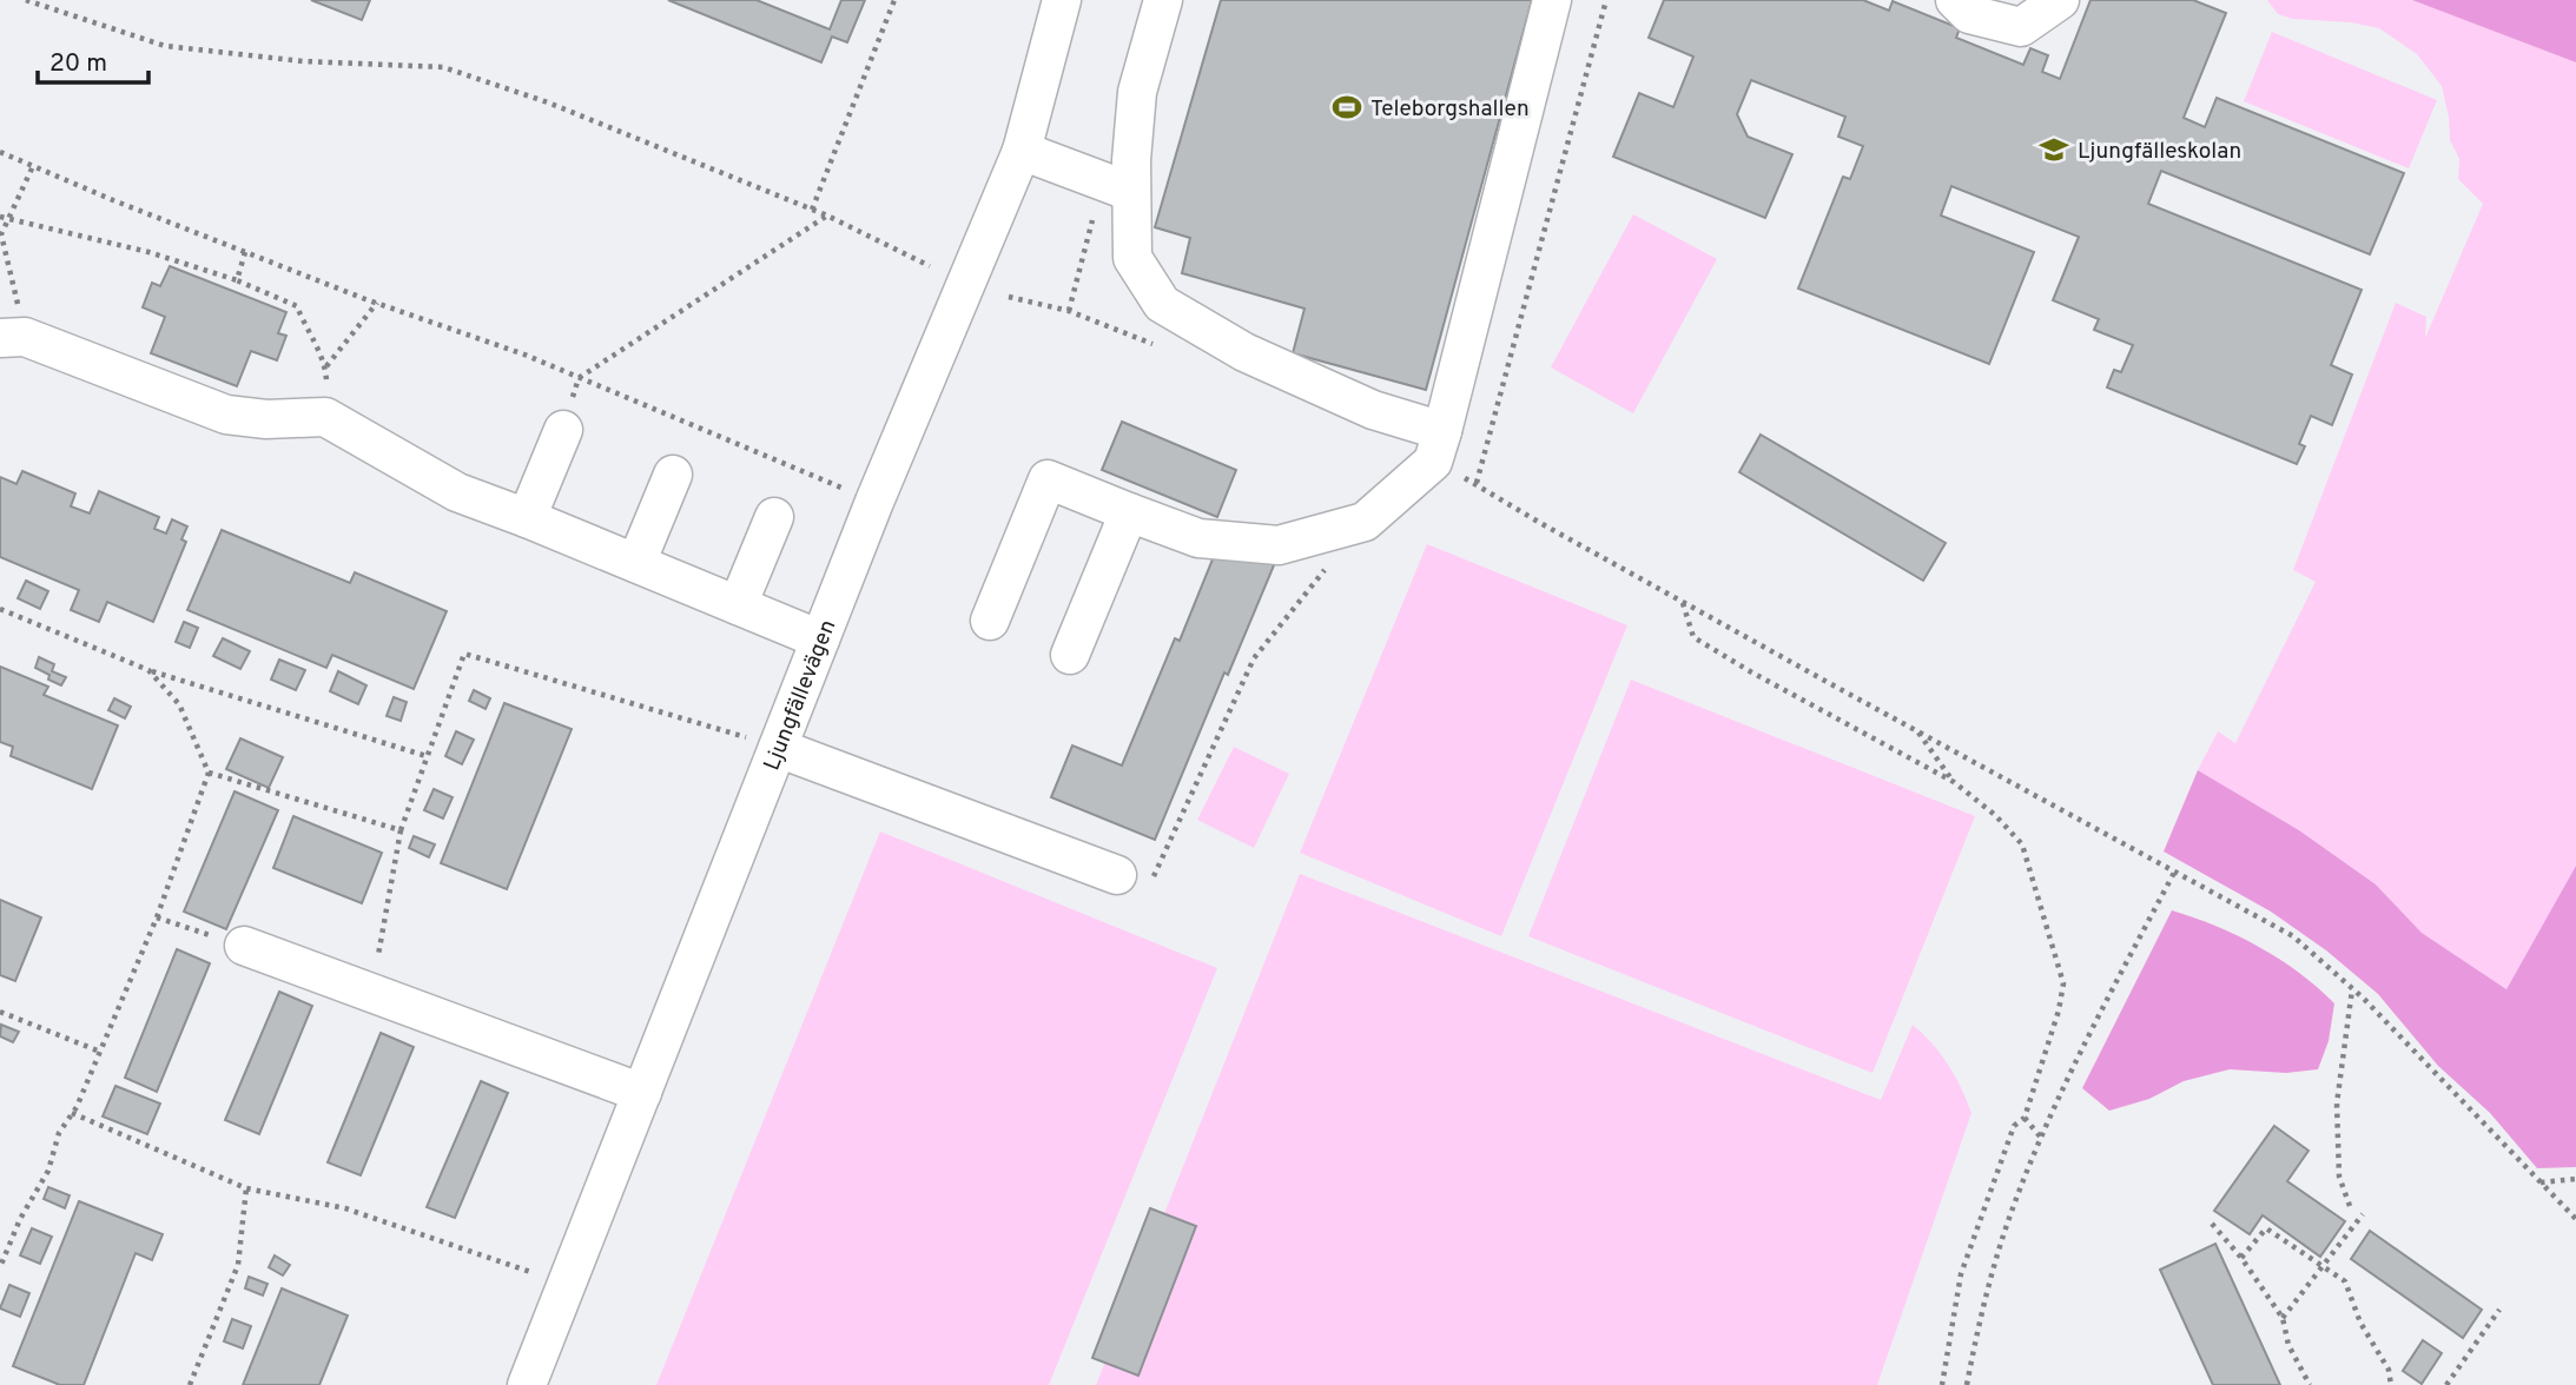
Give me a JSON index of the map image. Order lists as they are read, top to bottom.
{
  "streets": {
    "street": ["Ljungfällevägen"]
  },
  "places": {
    "sports": ["Teleborgshallen"],
    "school or university": ["Ljungfälleskolan"]
  },
  "scale_bar": "20 m"
}
